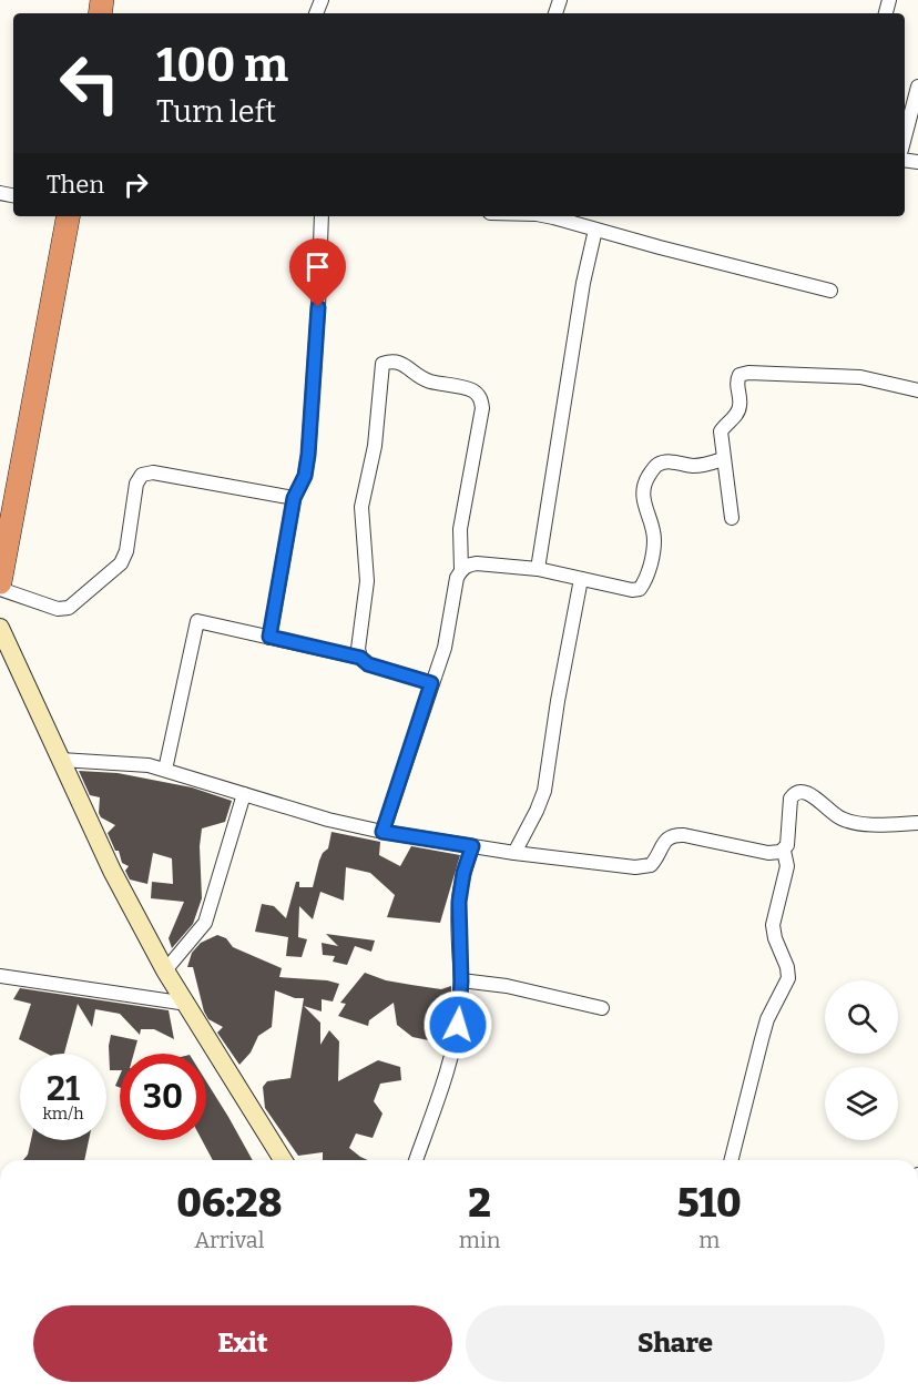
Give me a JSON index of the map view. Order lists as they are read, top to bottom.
{
  "page": {
    "turn": ["100 m", "Turn left"],
    "then": "Then",
    "speed": "21 km/h",
    "limit": "30",
    "eta": [
      "06:28",
      "Arrival",
      "2",
      "min",
      "510",
      "m"
    ],
    "buttons": ["Exit", "Share"]
  }
}
